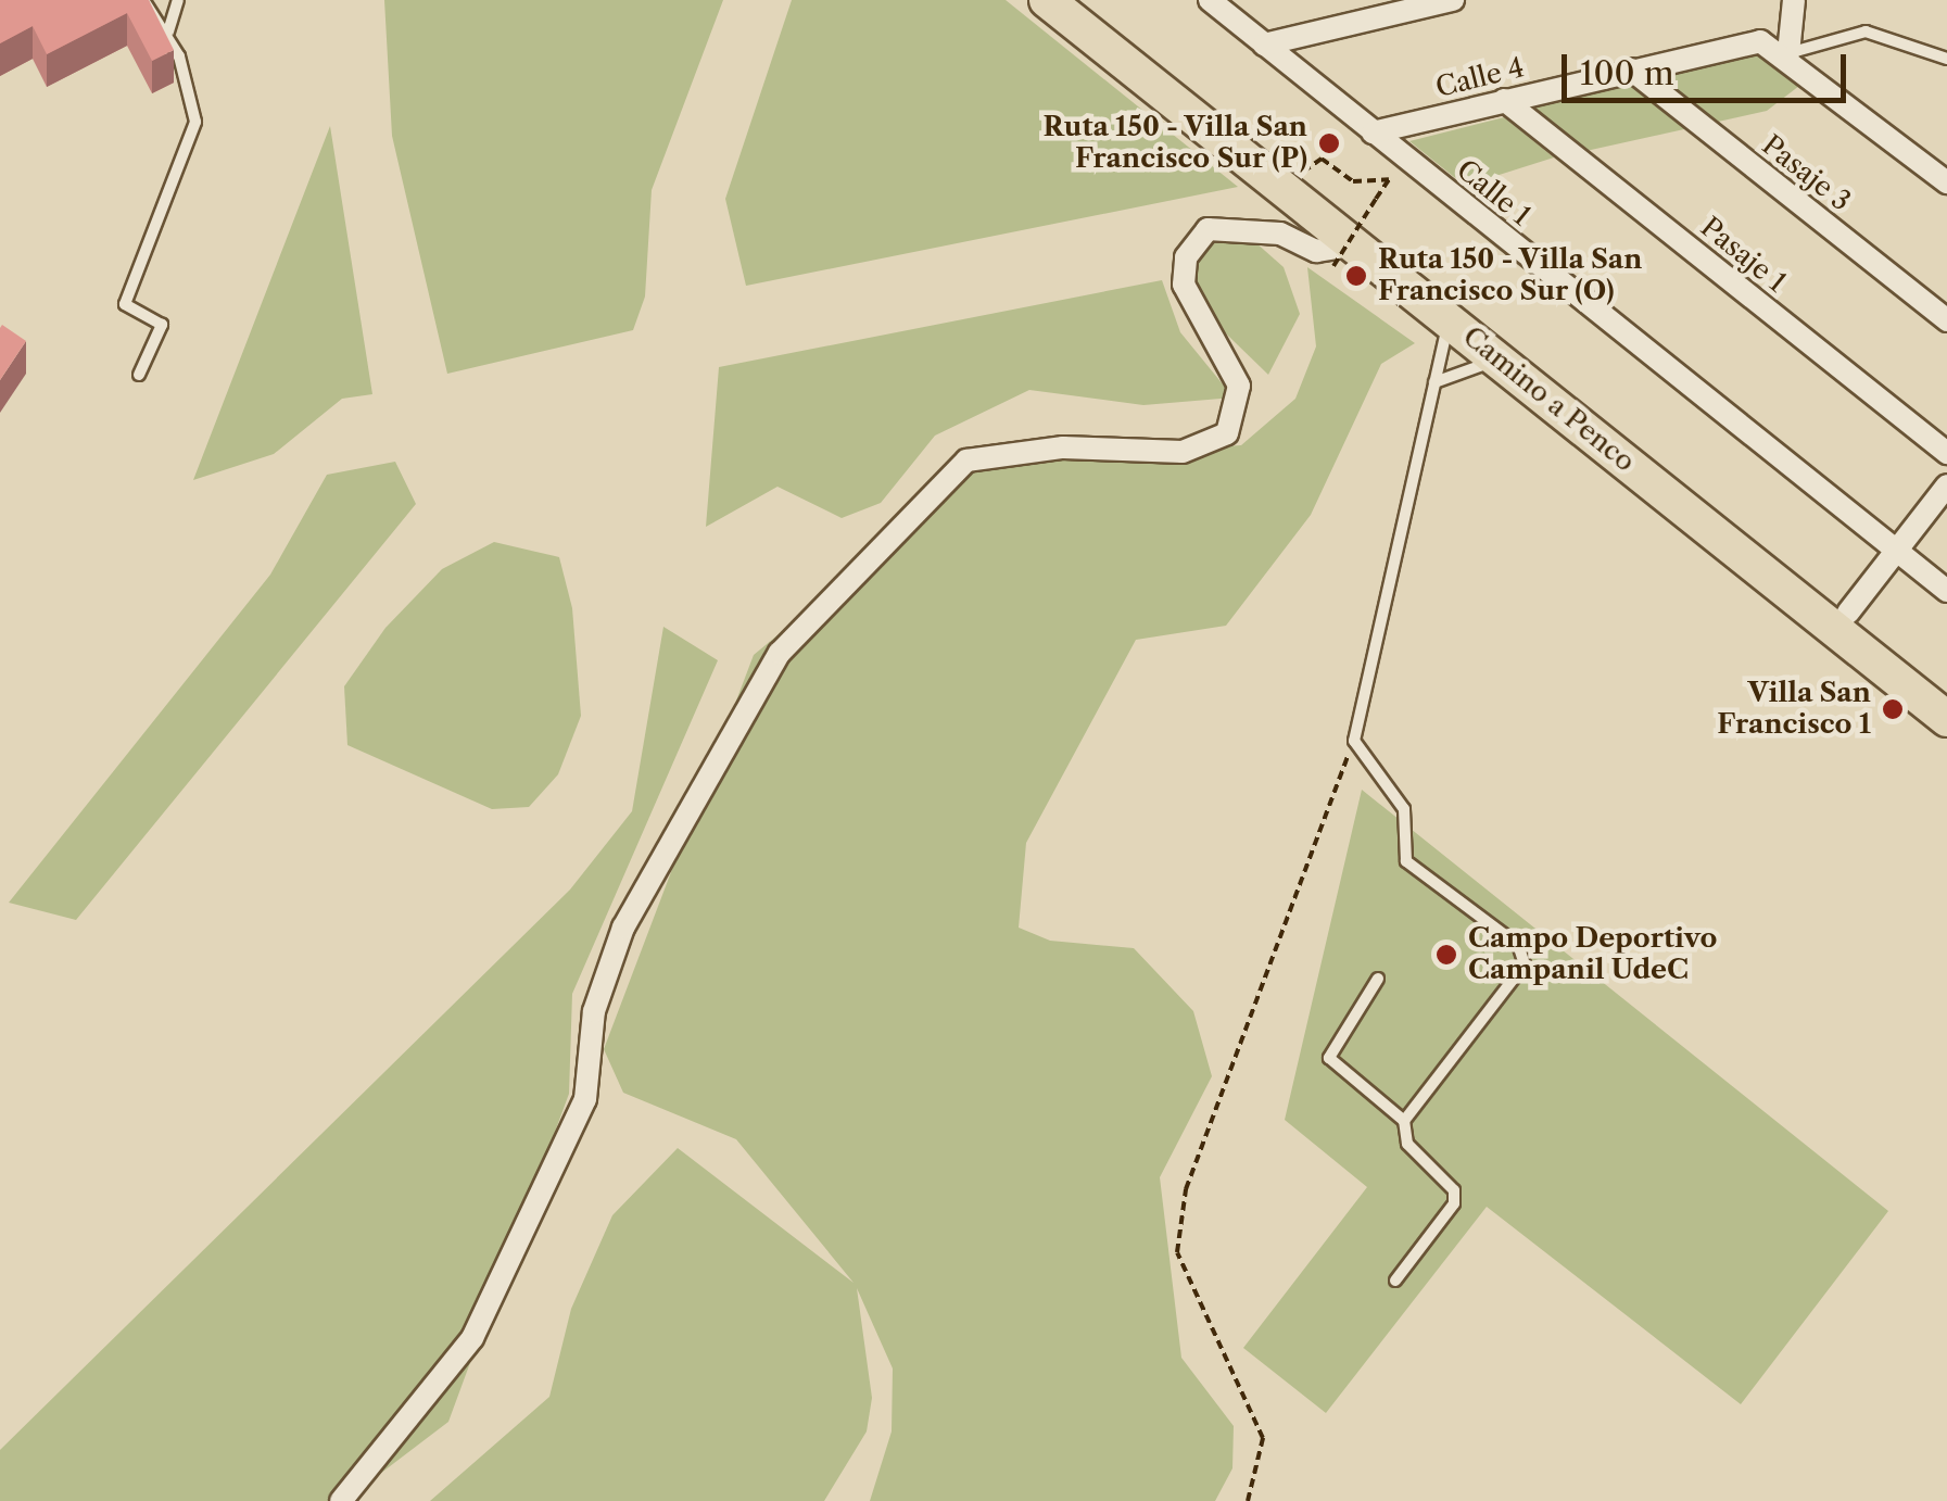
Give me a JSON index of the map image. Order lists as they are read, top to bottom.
{
  "streets": {
    "highway": ["Camino a Penco"],
    "street": [
      "Calle 4",
      "Pasaje 3",
      "Calle 1",
      "Pasaje 1"
    ]
  },
  "crossings": [
    ["Calle 4", "Pasaje 3"],
    ["Calle 4", "Calle 1"],
    ["Calle 4", "Pasaje 1"]
  ],
  "places": [
    "Ruta 150 - Villa San Francisco Sur (P)",
    "Ruta 150 - Villa San Francisco Sur (O)",
    "Villa San Francisco 1",
    "Campo Deportivo Campanil UdeC"
  ],
  "scale_bar": "100 m"
}
